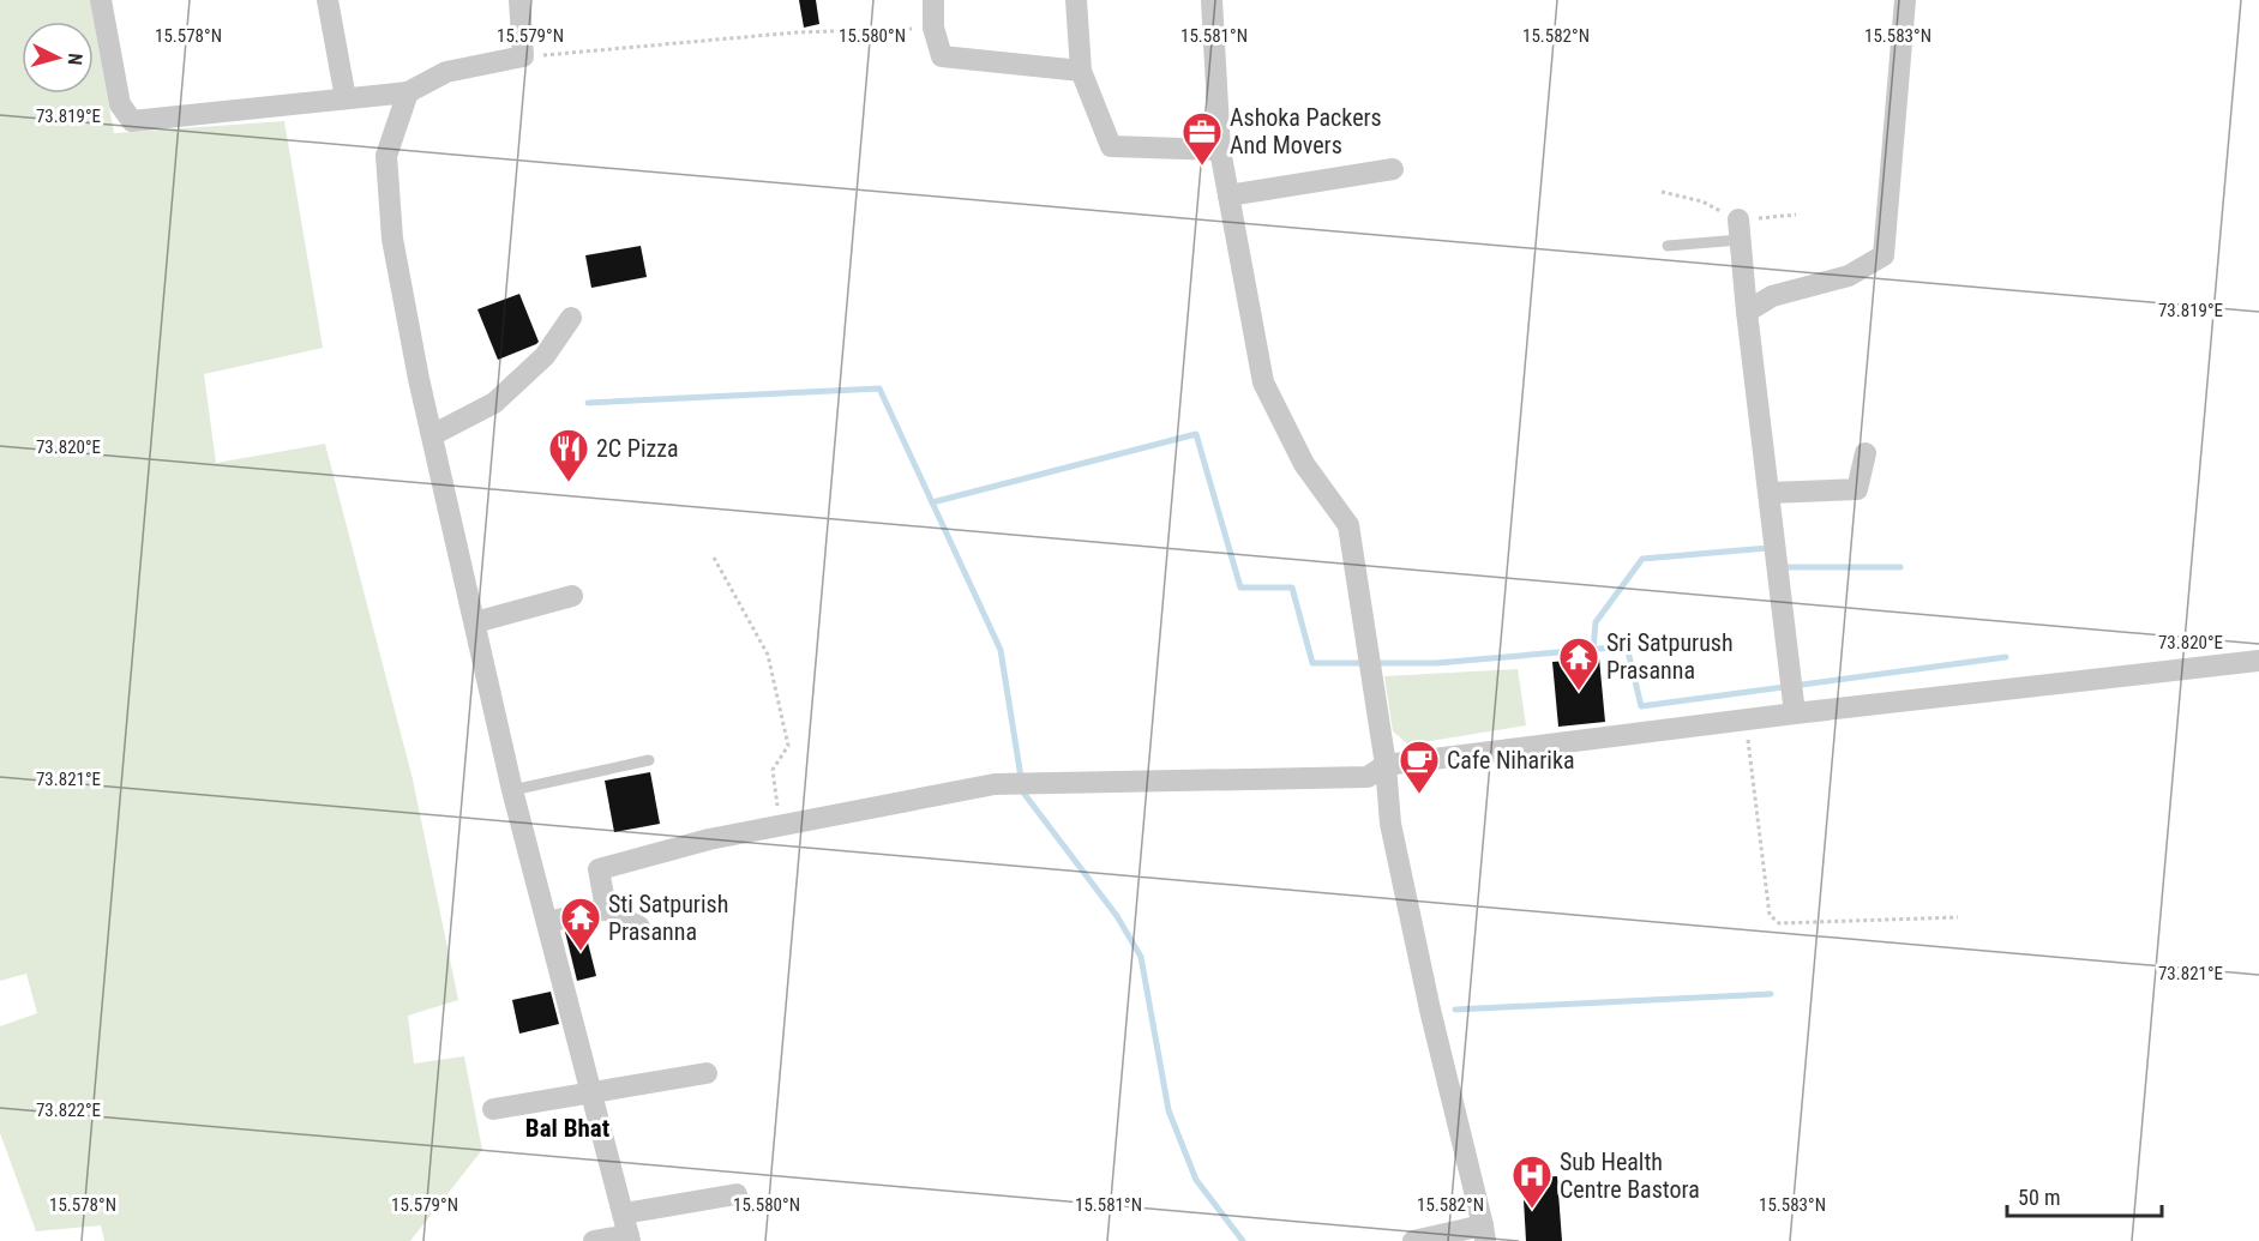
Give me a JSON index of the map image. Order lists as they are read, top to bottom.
{
  "districts": ["Bal Bhat"],
  "places": {
    "office": ["Ashoka Packers And Movers"],
    "restaurant": ["2C Pizza"],
    "temple": ["Sri Satpurush Prasanna", "Sti Satpurish Prasanna"],
    "cafe": ["Cafe Niharika"],
    "hospital": ["Sub Health Centre Bastora"]
  },
  "scale_bar": "50 m",
  "north": "right",
  "coordinates": [
    "15.578°N",
    "15.579°N",
    "15.580°N",
    "15.581°N",
    "15.582°N",
    "15.583°N",
    "73.819°E",
    "73.820°E",
    "73.821°E",
    "73.822°E"
  ]
}
